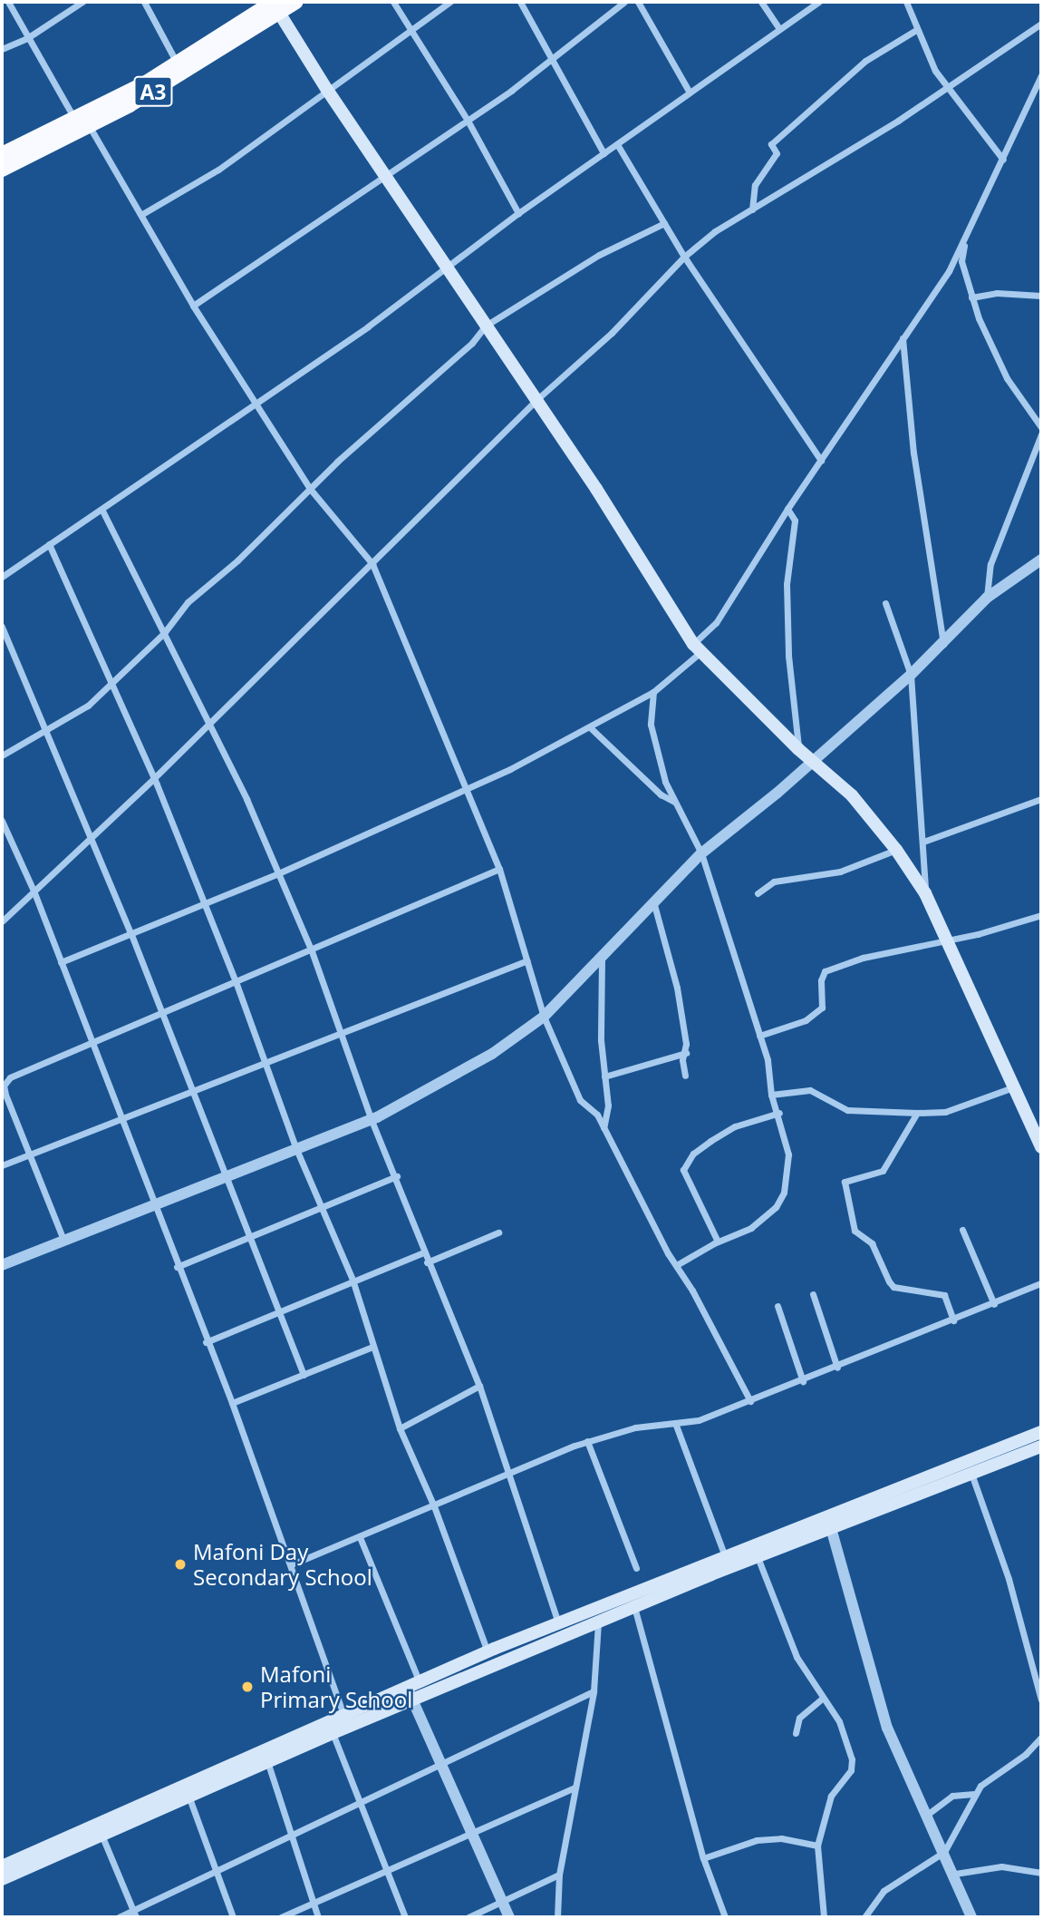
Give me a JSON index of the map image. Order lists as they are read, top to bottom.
{
  "streets": {
    "highway": ["A3"]
  },
  "places": ["Mafoni Day Secondary School", "Mafoni Primary School"]
}
